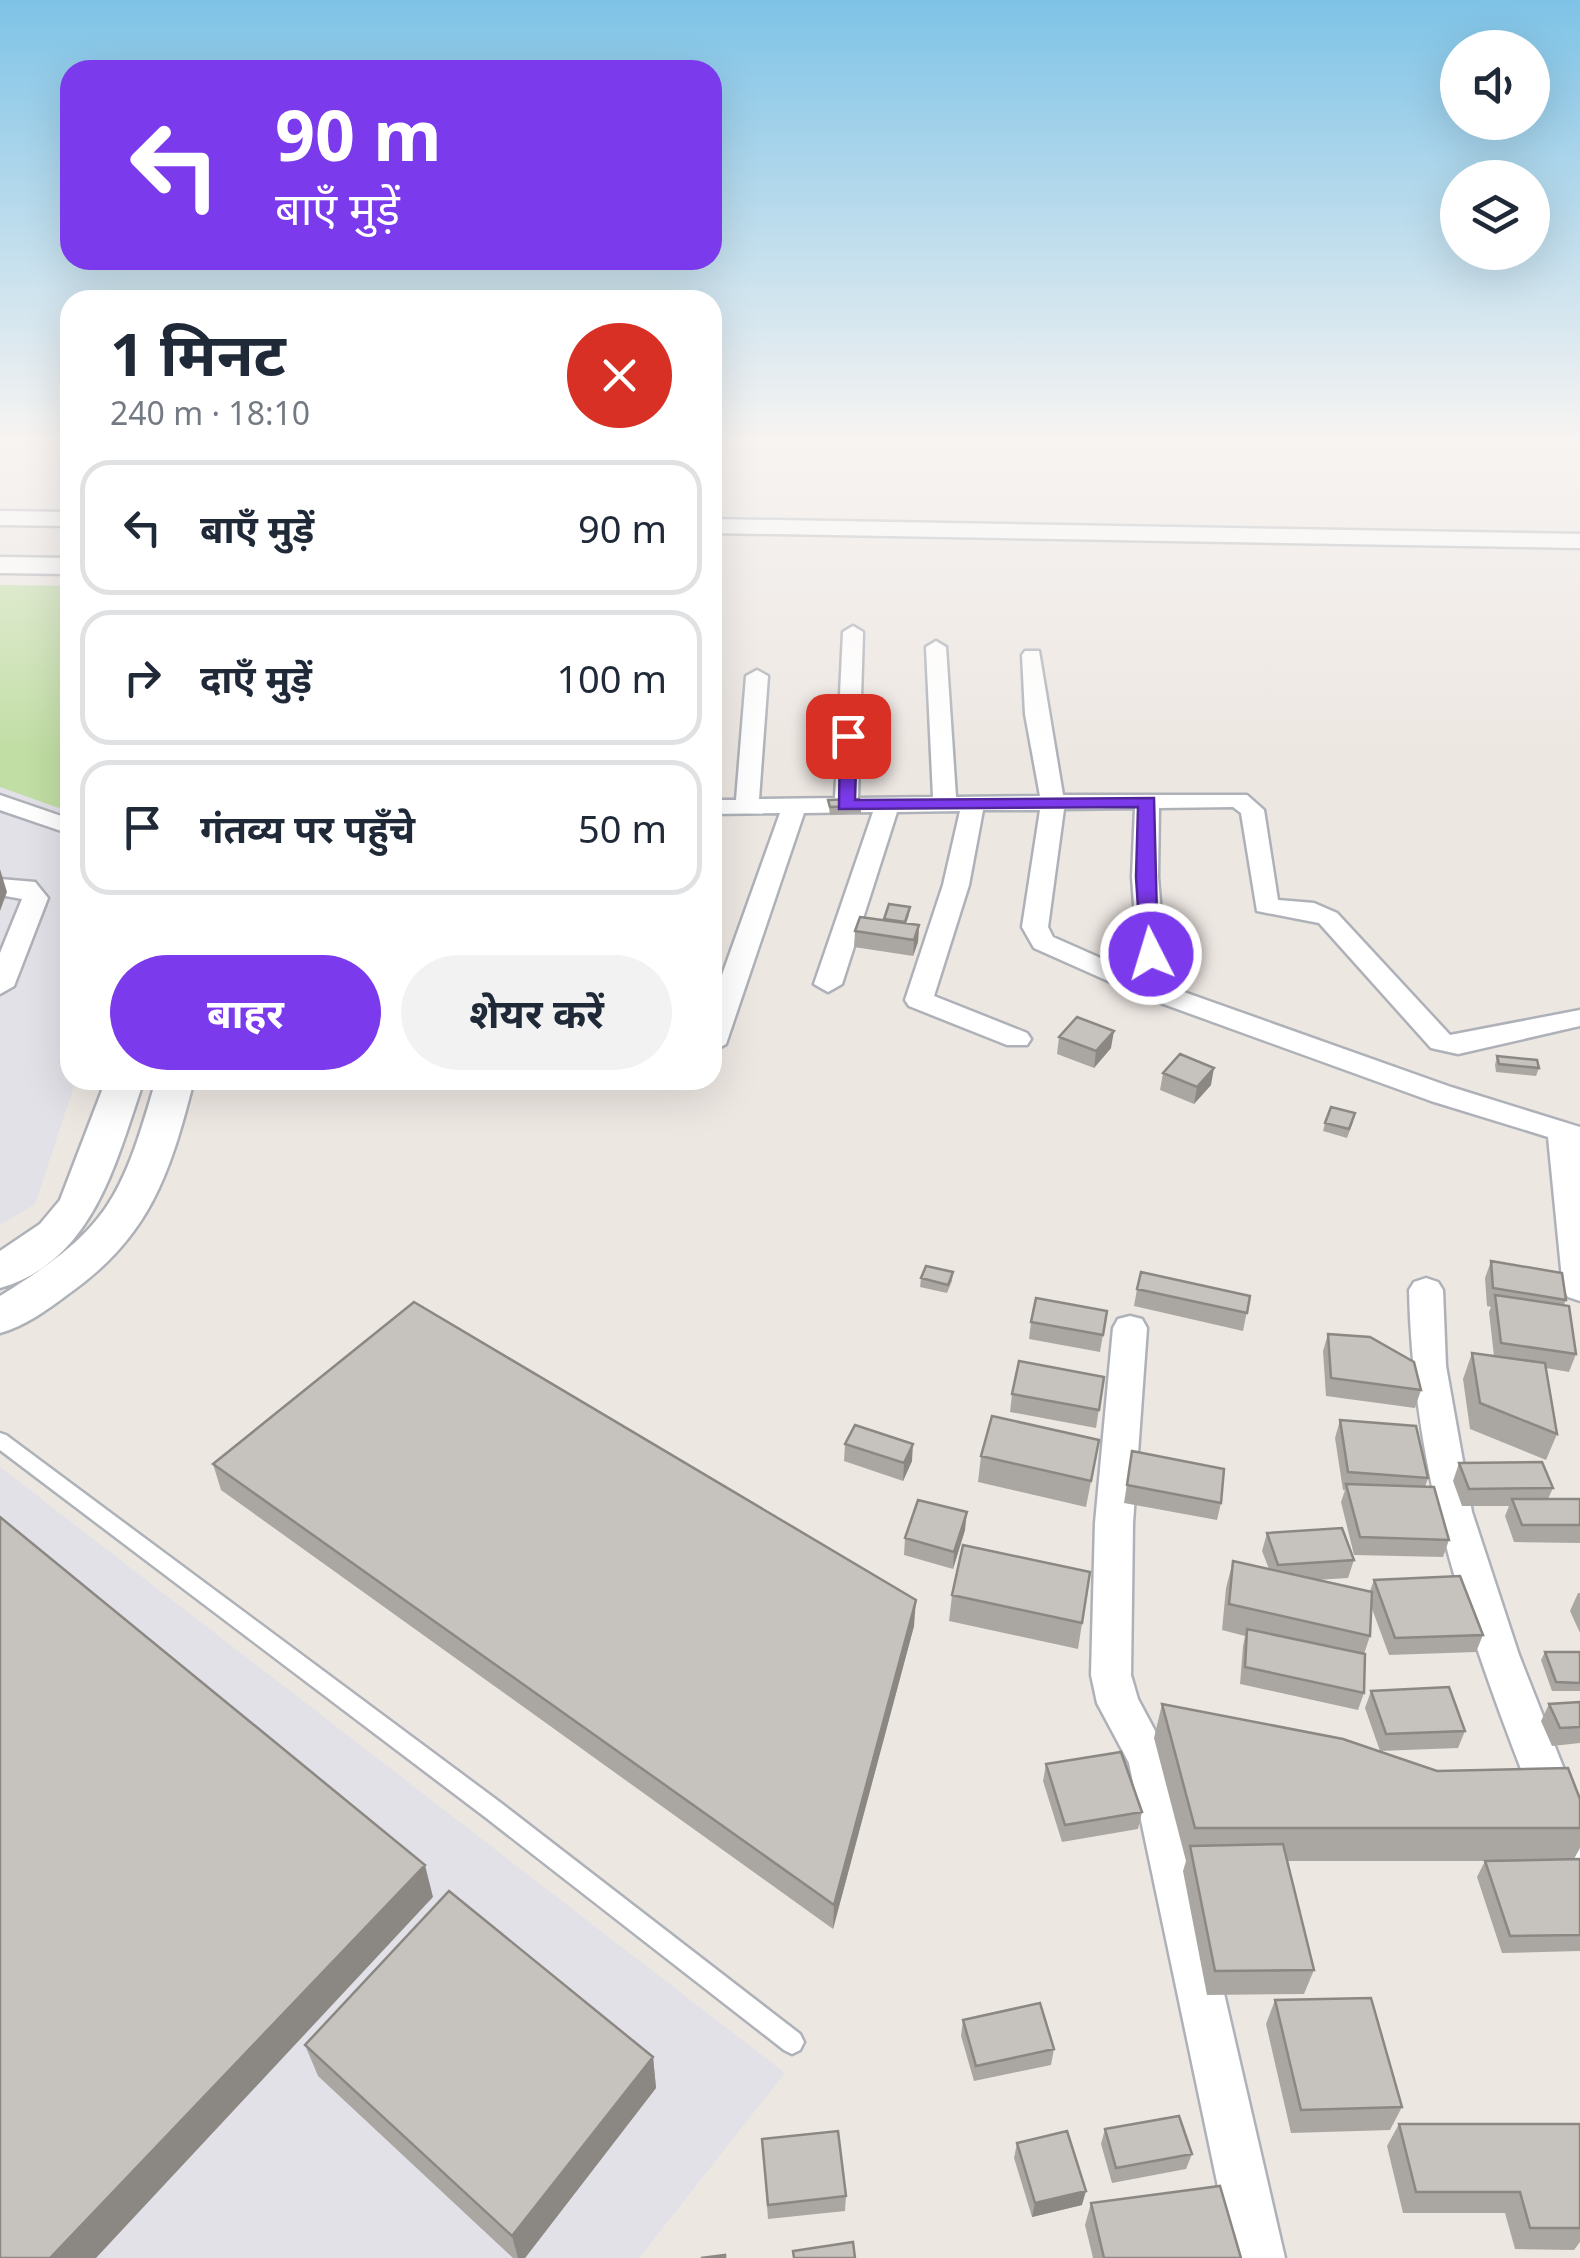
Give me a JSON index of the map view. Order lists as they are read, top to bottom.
{
  "page": {
    "turn": ["90 m", "बाएँ मुड़ें"],
    "heading": ["1 मिनट", "240 m · 18:10"],
    "list": [
      {
        "name": "बाएँ मुड़ें",
        "value": "90 m"
      },
      {
        "name": "दाएँ मुड़ें",
        "value": "100 m"
      },
      {
        "name": "गंतव्य पर पहुँचे",
        "value": "50 m"
      }
    ],
    "buttons": ["बाहर", "शेयर करें"]
  }
}
